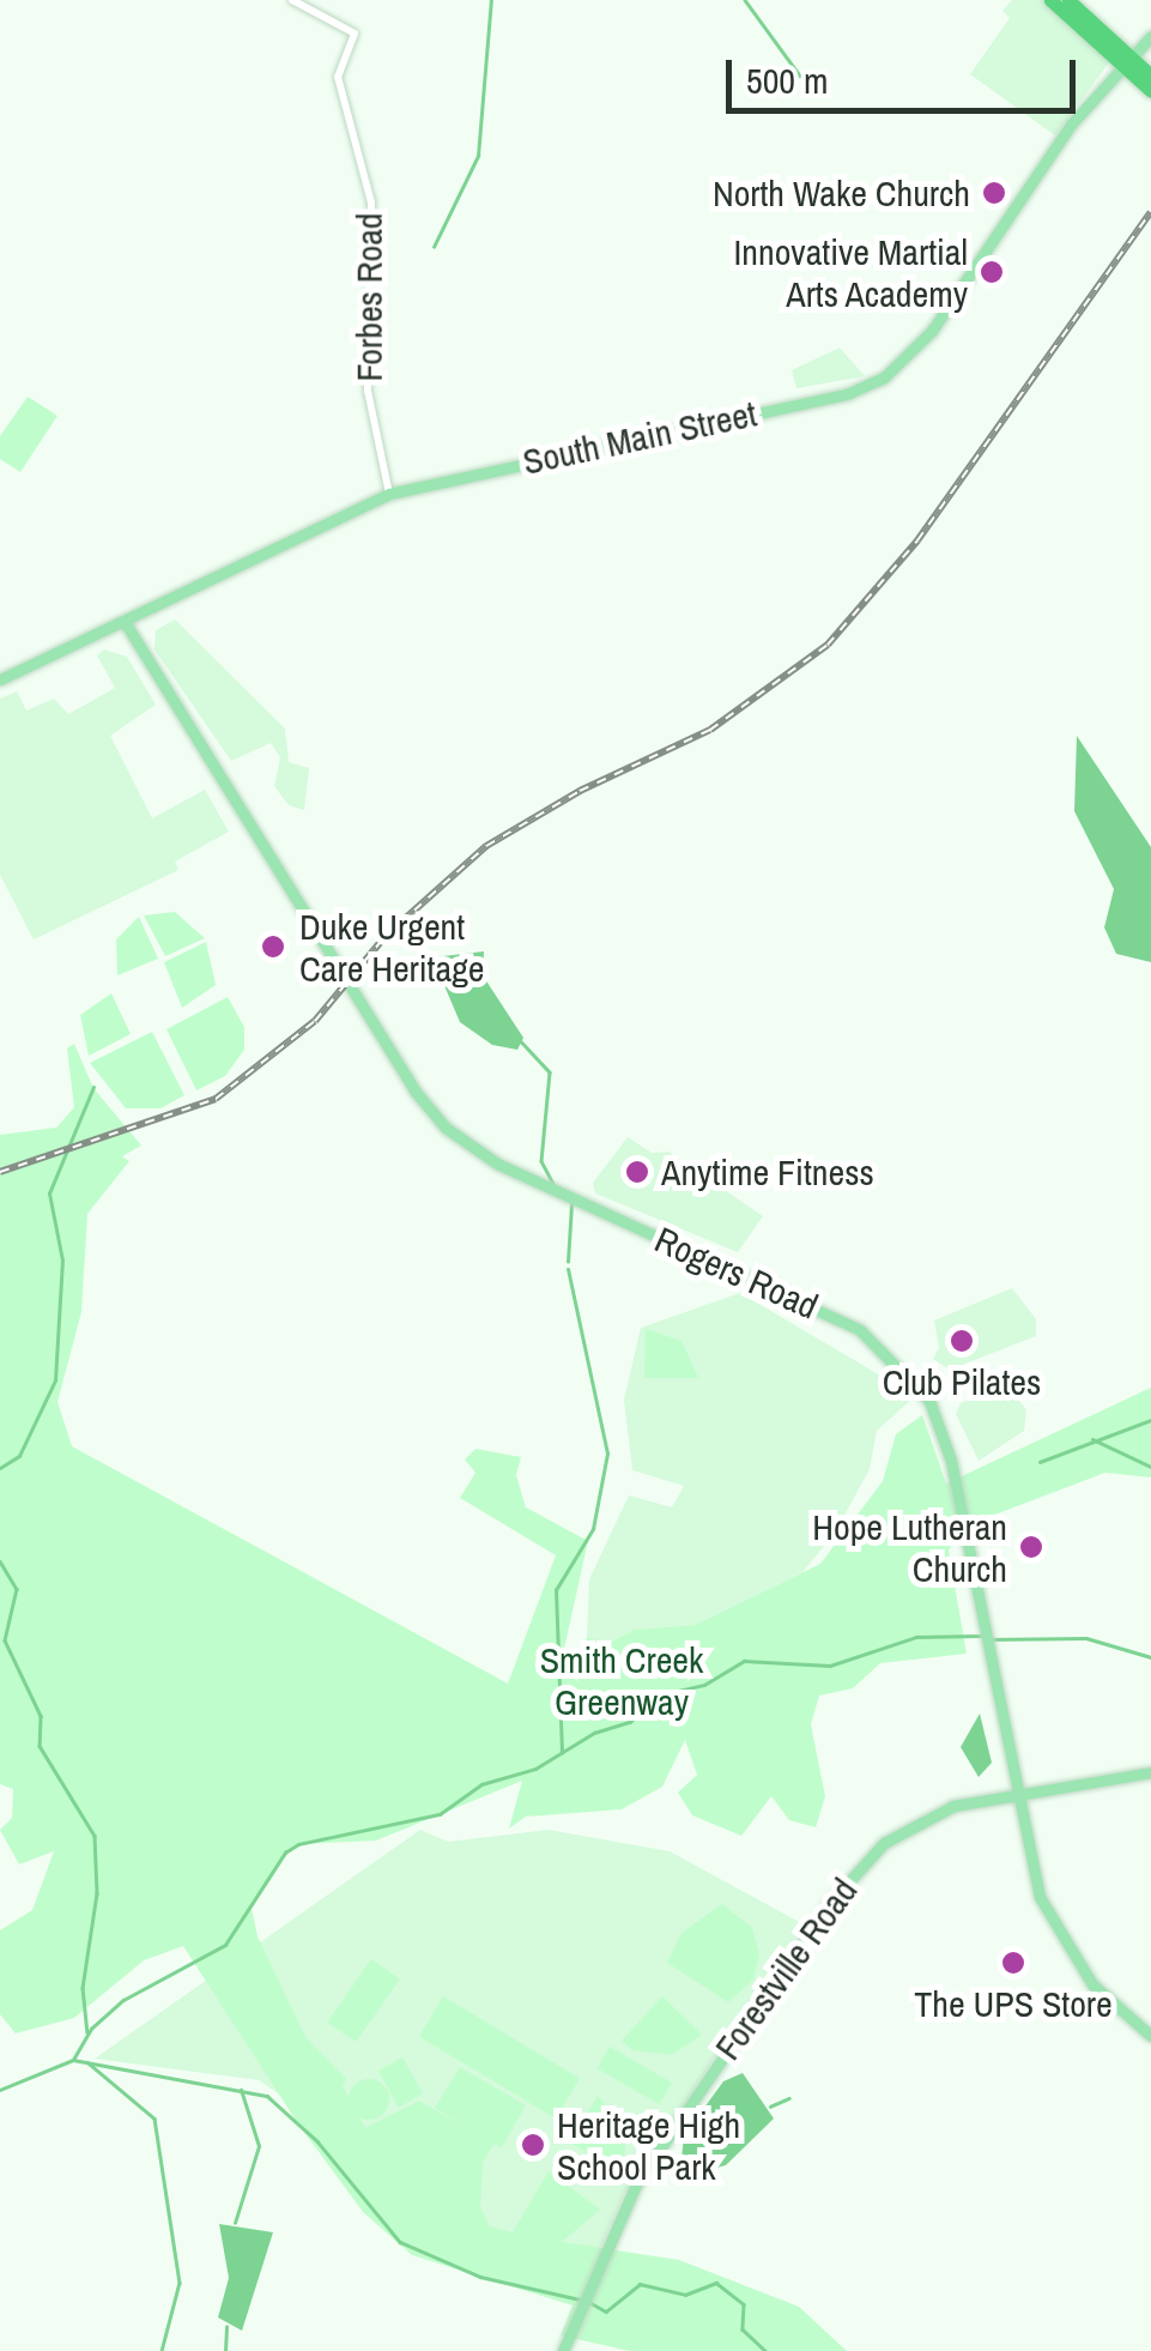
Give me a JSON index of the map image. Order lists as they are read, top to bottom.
{
  "streets": {
    "main road": ["South Main Street", "Rogers Road", "Forestville Road"],
    "street": ["Forbes Road"]
  },
  "crossings": [
    ["Forbes Road", "South Main Street"],
    ["South Main Street", "Rogers Road"],
    ["Rogers Road", "Forestville Road"]
  ],
  "parks": ["Smith Creek Greenway"],
  "places": [
    "North Wake Church",
    "Innovative Martial Arts Academy",
    "Duke Urgent Care Heritage",
    "Anytime Fitness",
    "Club Pilates",
    "Hope Lutheran Church",
    "The UPS Store",
    "Heritage High School Park"
  ],
  "scale_bar": "500 m"
}
